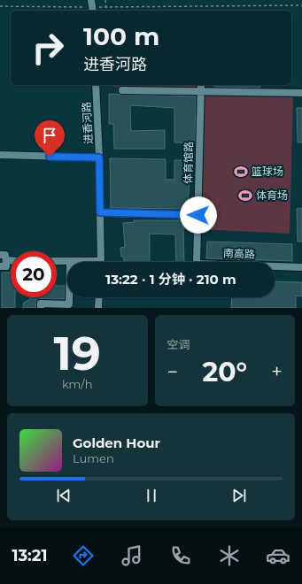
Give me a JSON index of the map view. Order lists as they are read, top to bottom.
{
  "streets": {
    "street": ["进香河路", "体育馆路", "南高路"]
  },
  "places": {
    "sports": ["篮球场", "体育场"]
  },
  "page": {
    "turn": ["100 m", "进香河路"],
    "limit": "20",
    "trip": "13:22 · 1 分钟 · 210 m",
    "tile": [
      ["19", "km/h"],
      "空调"
    ],
    "heat": ["−", "20°", "+"],
    "song": ["Golden Hour", "Lumen"],
    "tabs": "13:21"
  }
}
